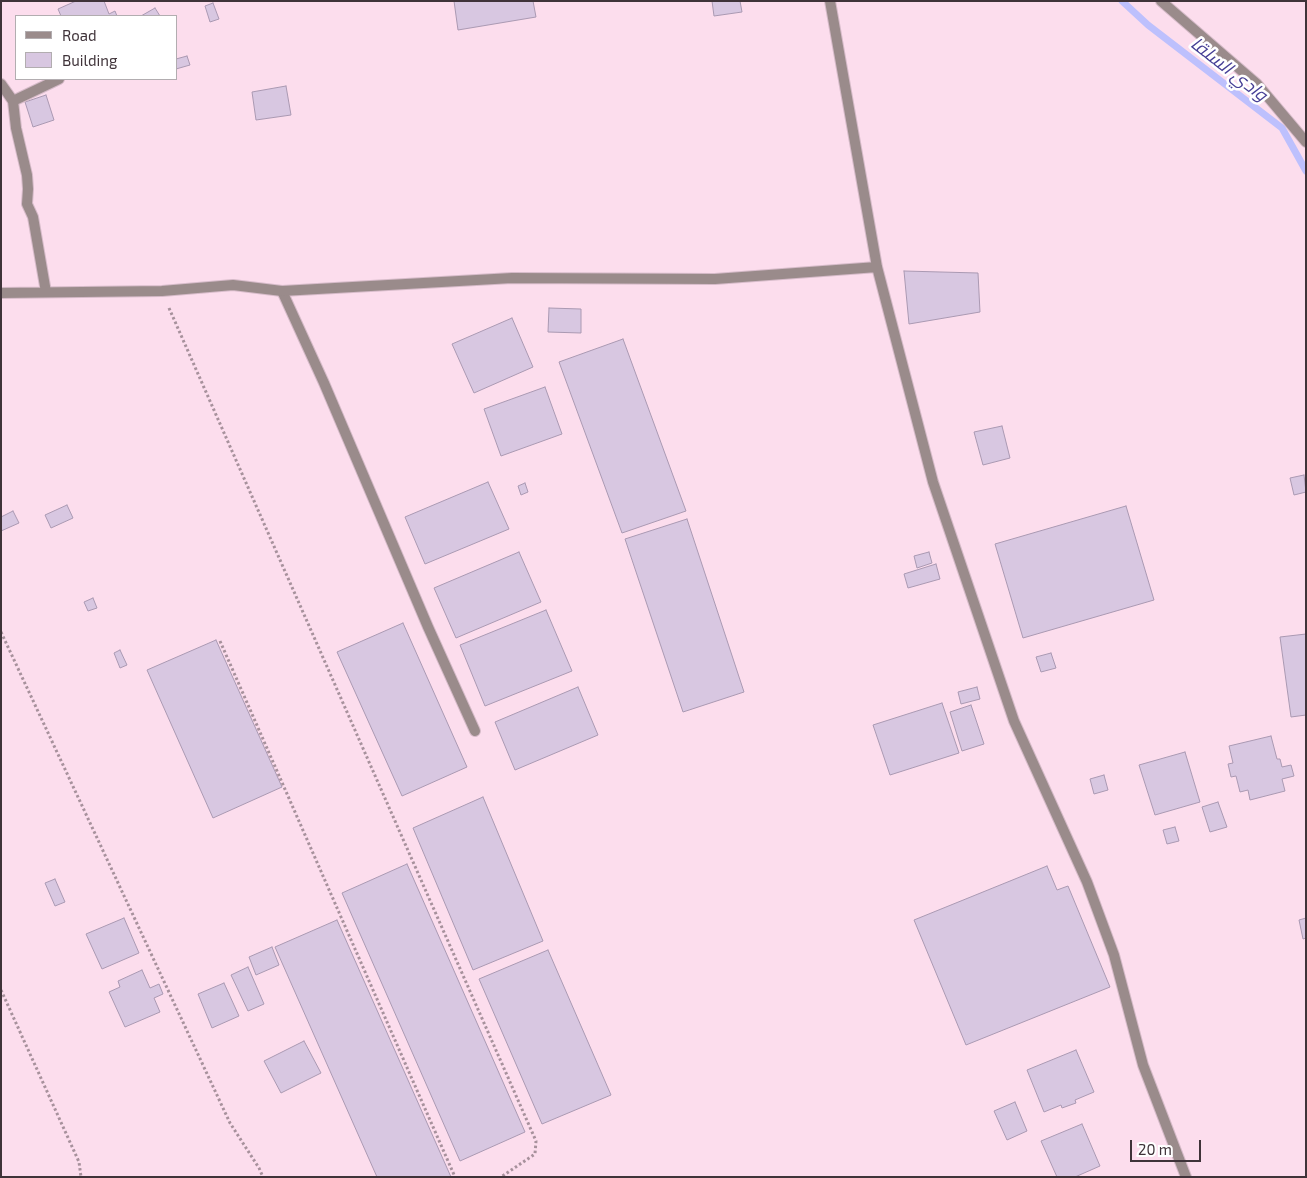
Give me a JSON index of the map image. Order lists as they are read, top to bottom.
{
  "water": ["وادي السلقا"],
  "legend": ["Road", "Building"],
  "scale_bar": "20 m"
}
